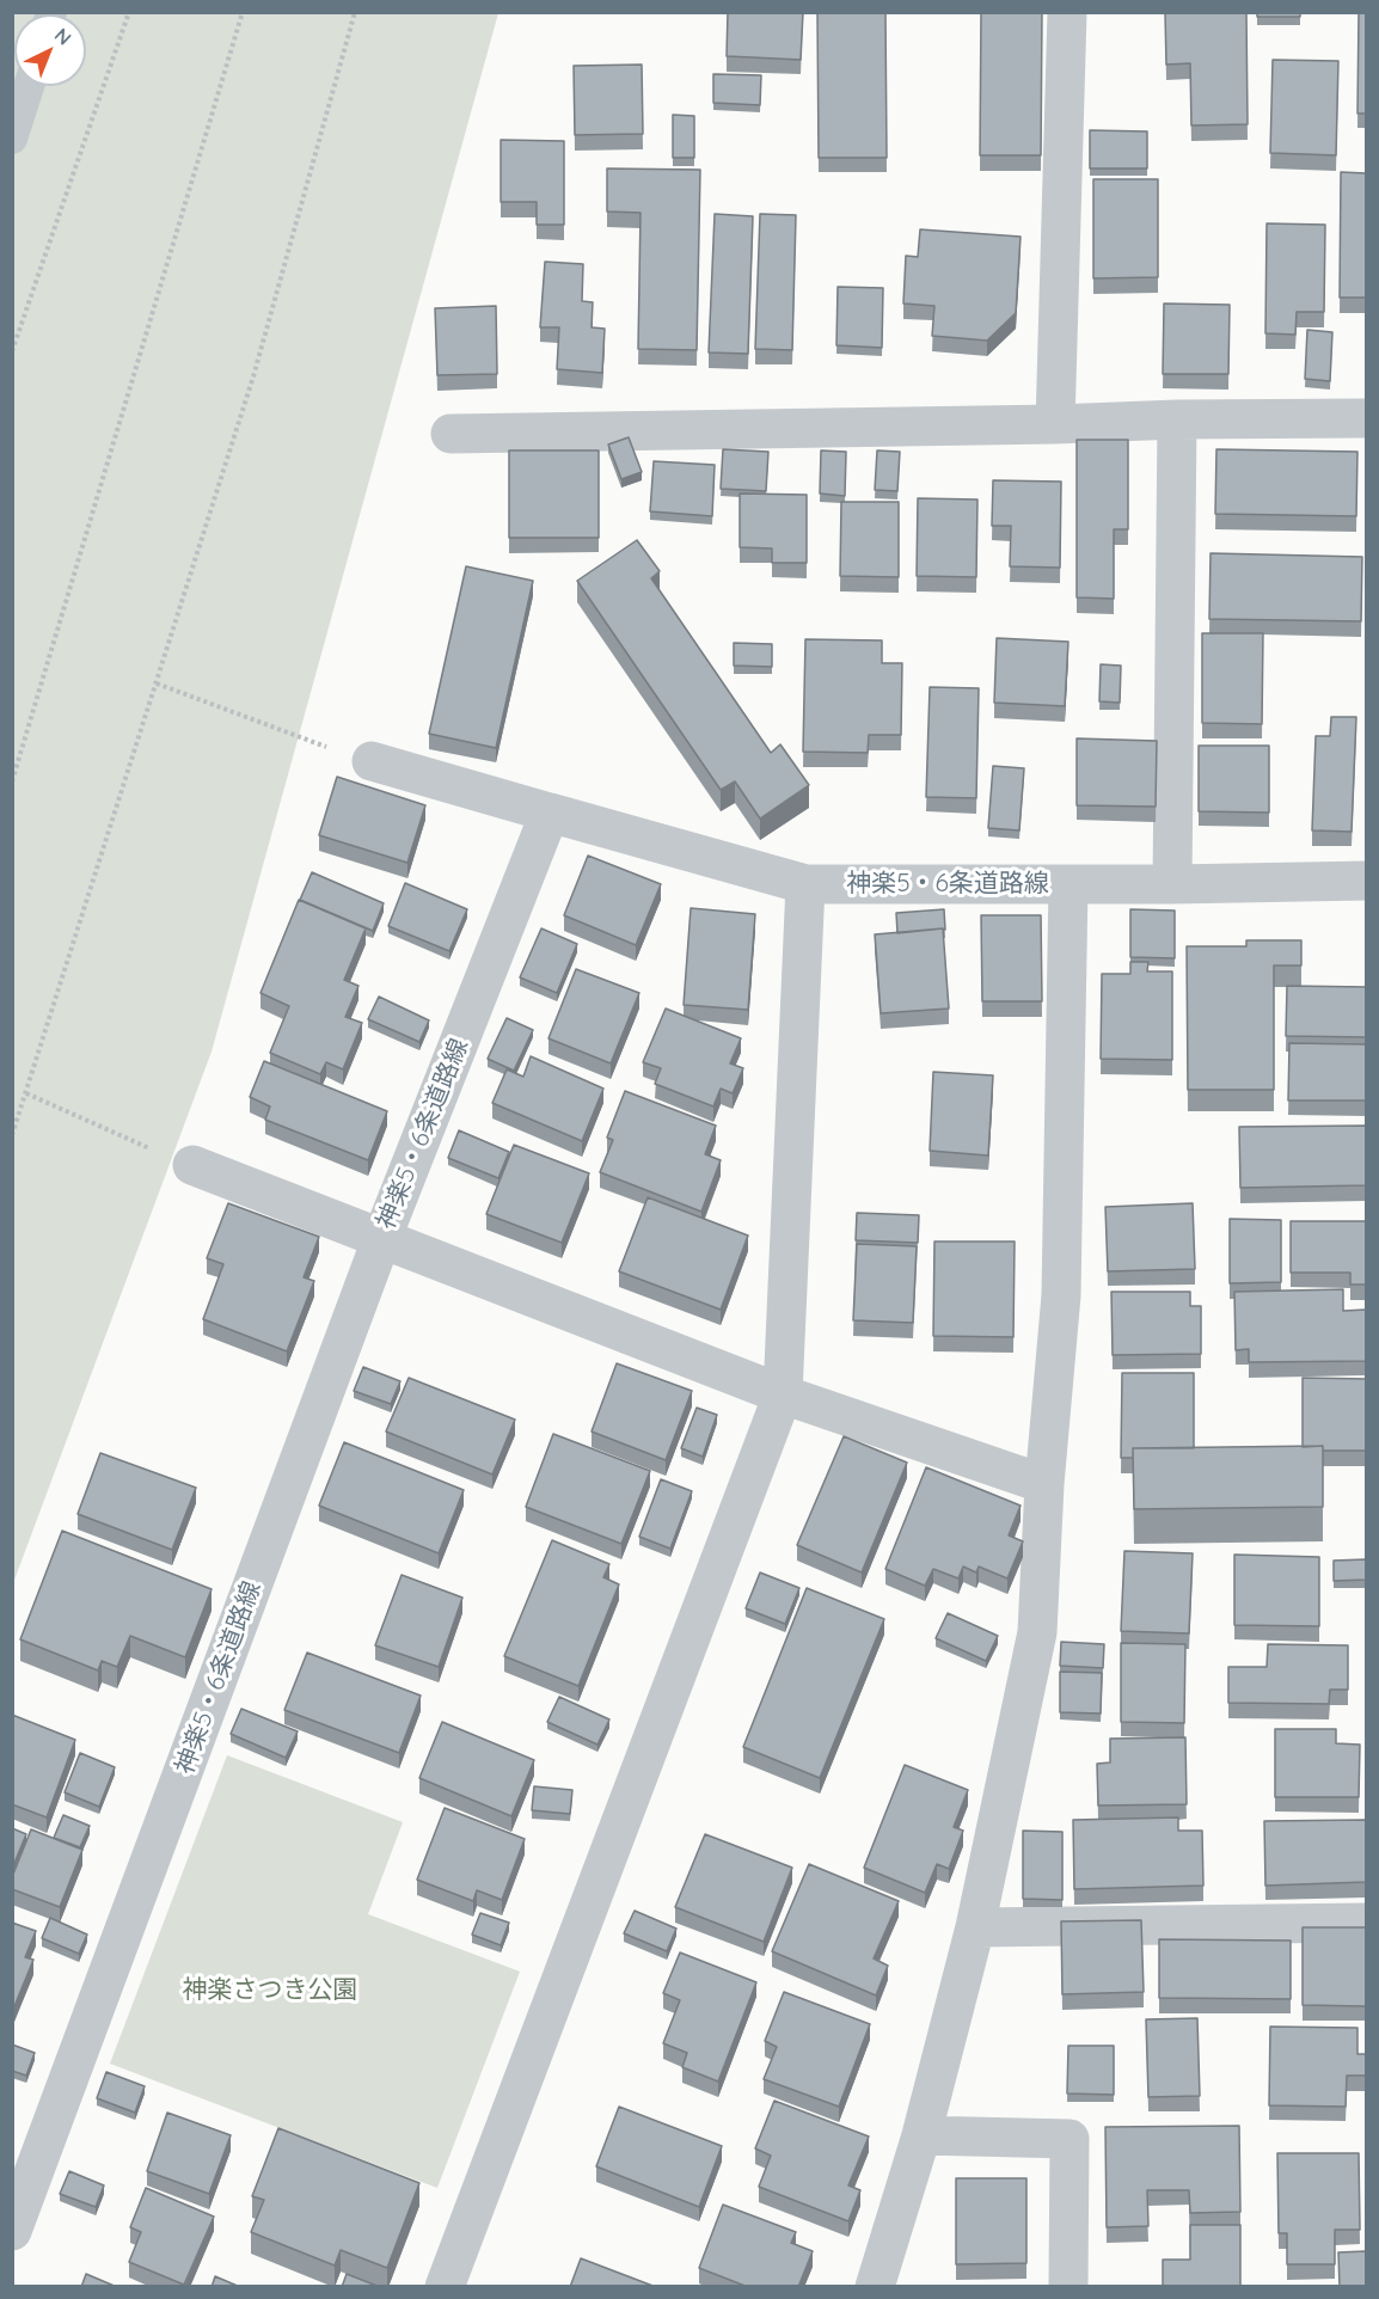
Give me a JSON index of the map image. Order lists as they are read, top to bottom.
{
  "streets": {
    "street": ["神楽5・6条道路線"]
  },
  "parks": ["神楽さつき公園"],
  "north": "top right"
}
